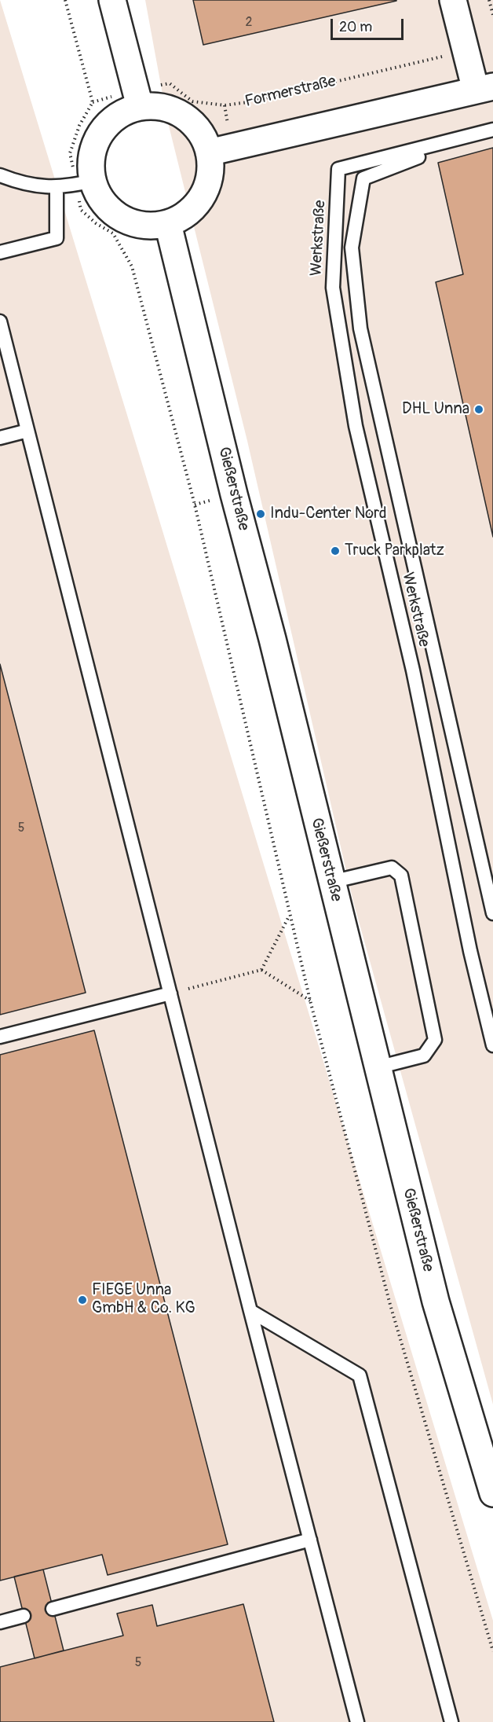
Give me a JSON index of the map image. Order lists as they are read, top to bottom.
{
  "streets": {
    "street": ["Gießerstraße"],
    "lane": ["Werkstraße"],
    "path": ["Formerstraße"]
  },
  "crossings": [
    ["Formerstraße", "Gießerstraße"]
  ],
  "places": [
    "DHL Unna",
    "Indu-Center Nord",
    "Truck Parkplatz",
    "FIEGE Unna GmbH & Co. KG"
  ],
  "house_numbers": ["2", "5", "5"],
  "scale_bar": "20 m"
}
